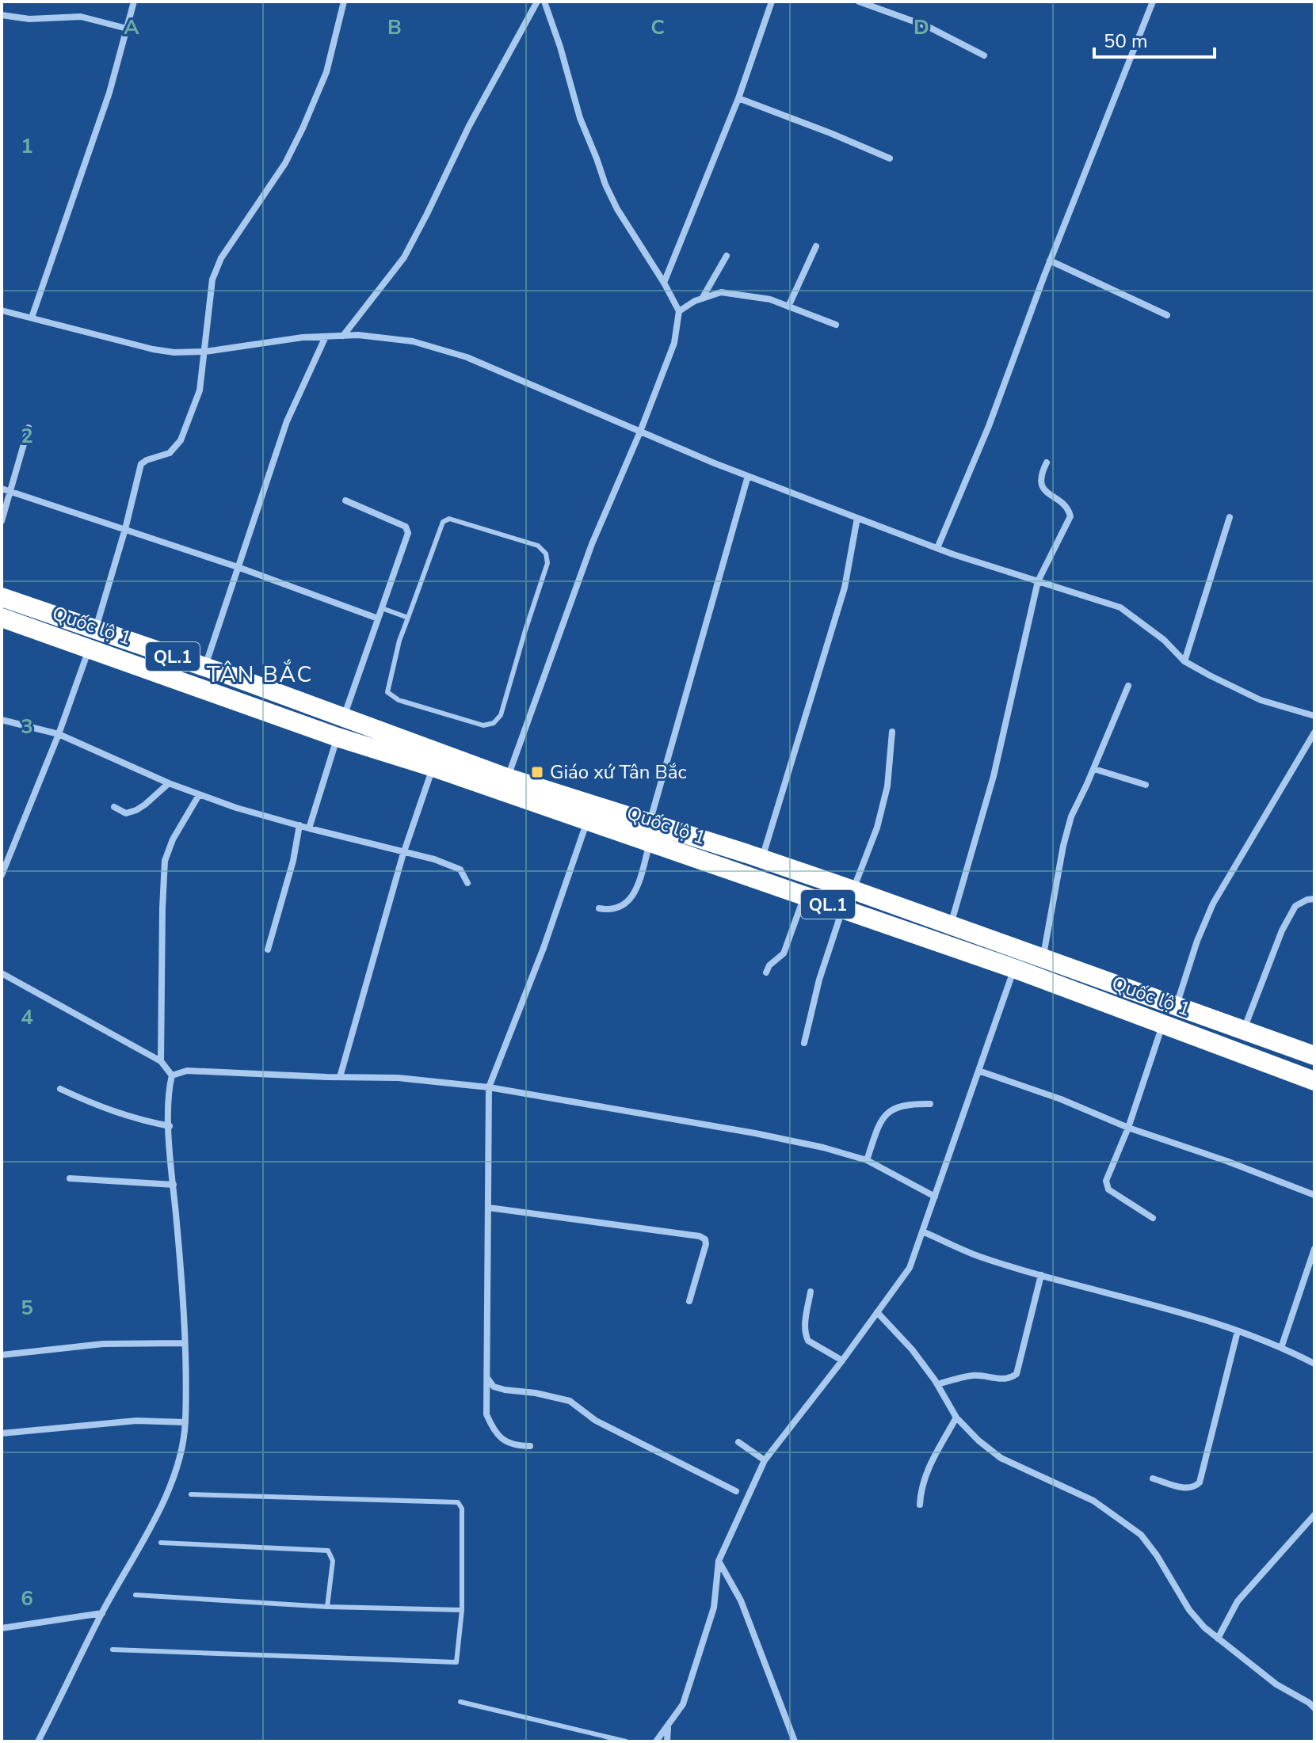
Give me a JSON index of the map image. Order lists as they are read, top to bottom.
{
  "streets": {
    "highway": ["Quốc lộ 1", "QL.1"]
  },
  "districts": ["TÂN BẮC"],
  "places": {
    "transit": ["Giáo xứ Tân Bắc"]
  },
  "scale_bar": "50 m",
  "grid": {
    "columns": [
      "A",
      "B",
      "C",
      "D"
    ],
    "rows": [
      "1",
      "2",
      "3",
      "4",
      "5",
      "6"
    ]
  }
}
